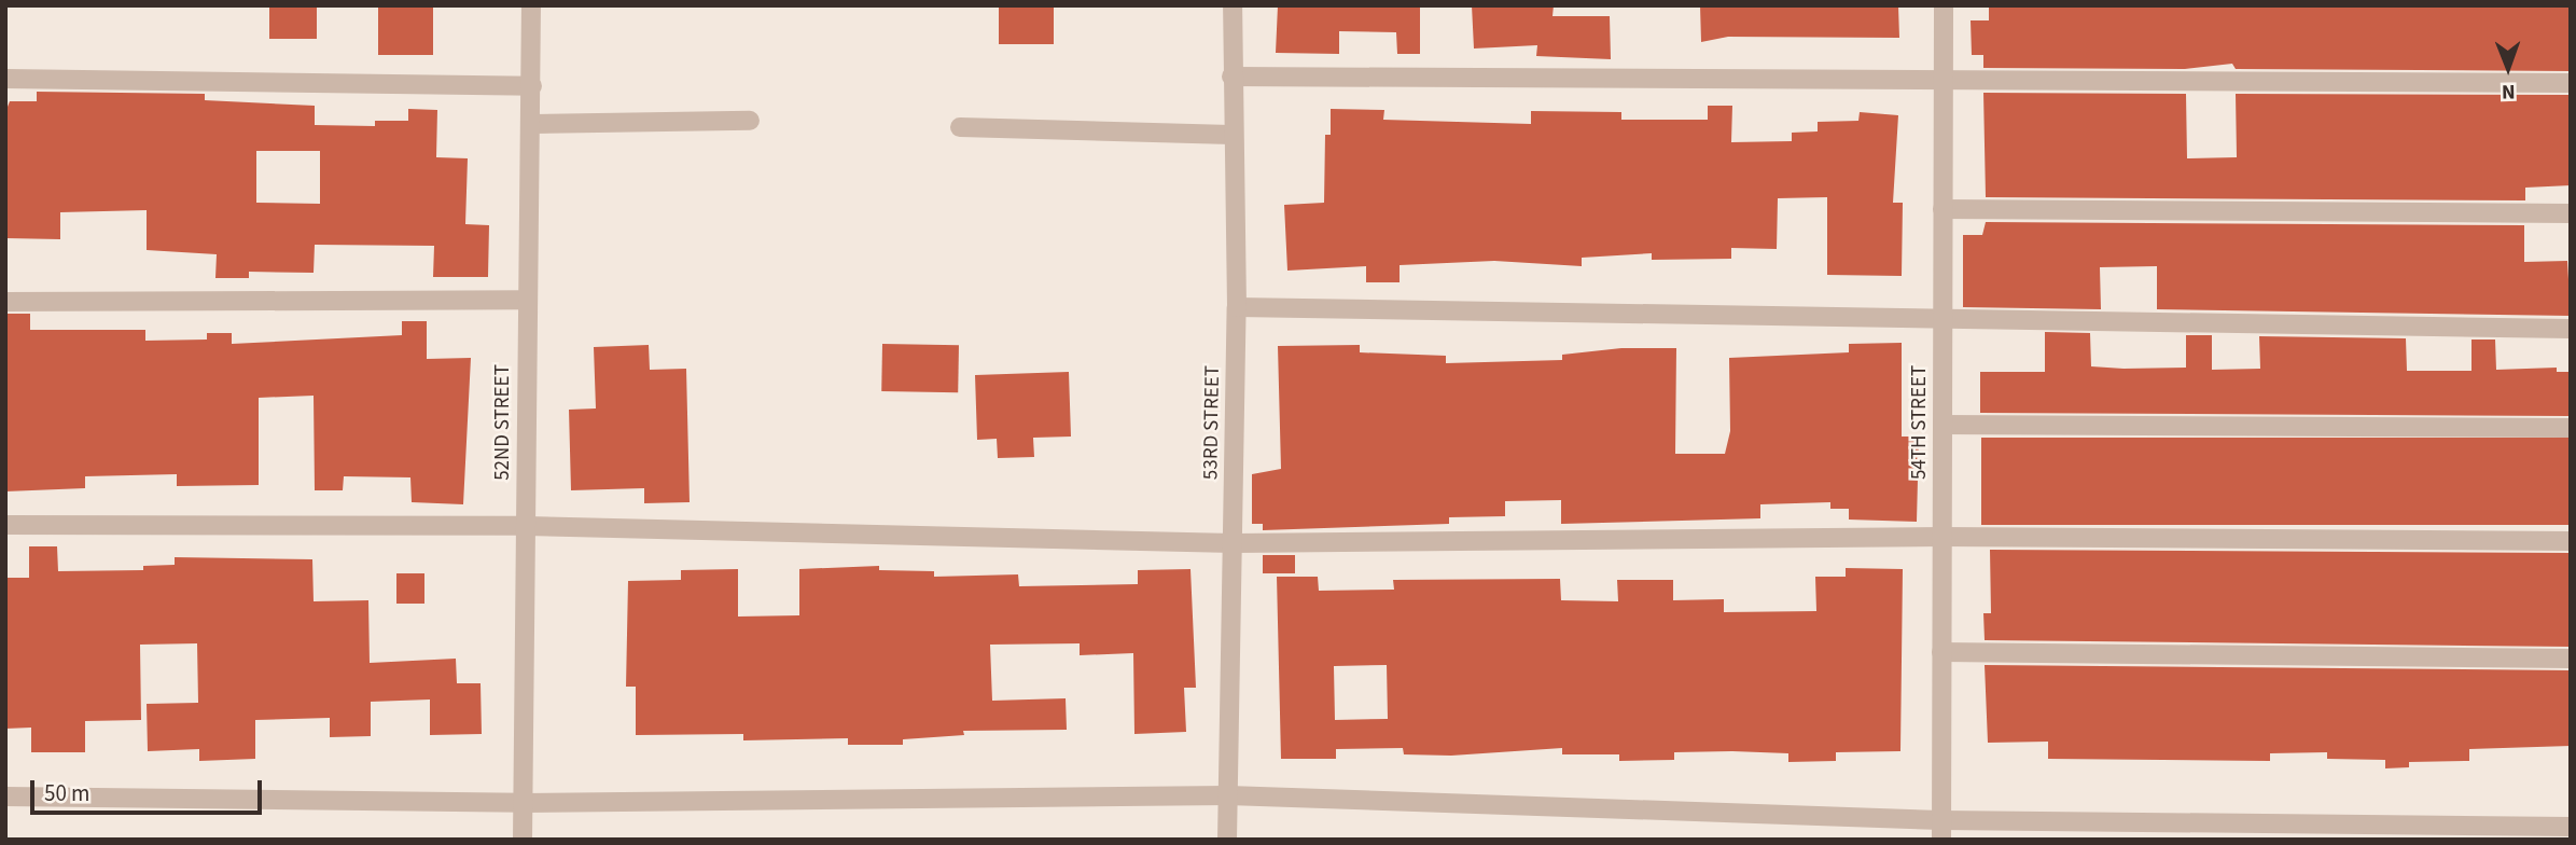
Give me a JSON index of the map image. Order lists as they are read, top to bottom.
{
  "streets": {
    "street": ["52ND STREET", "53RD STREET", "54TH STREET"]
  },
  "scale_bar": "50 m",
  "north": "bottom"
}
